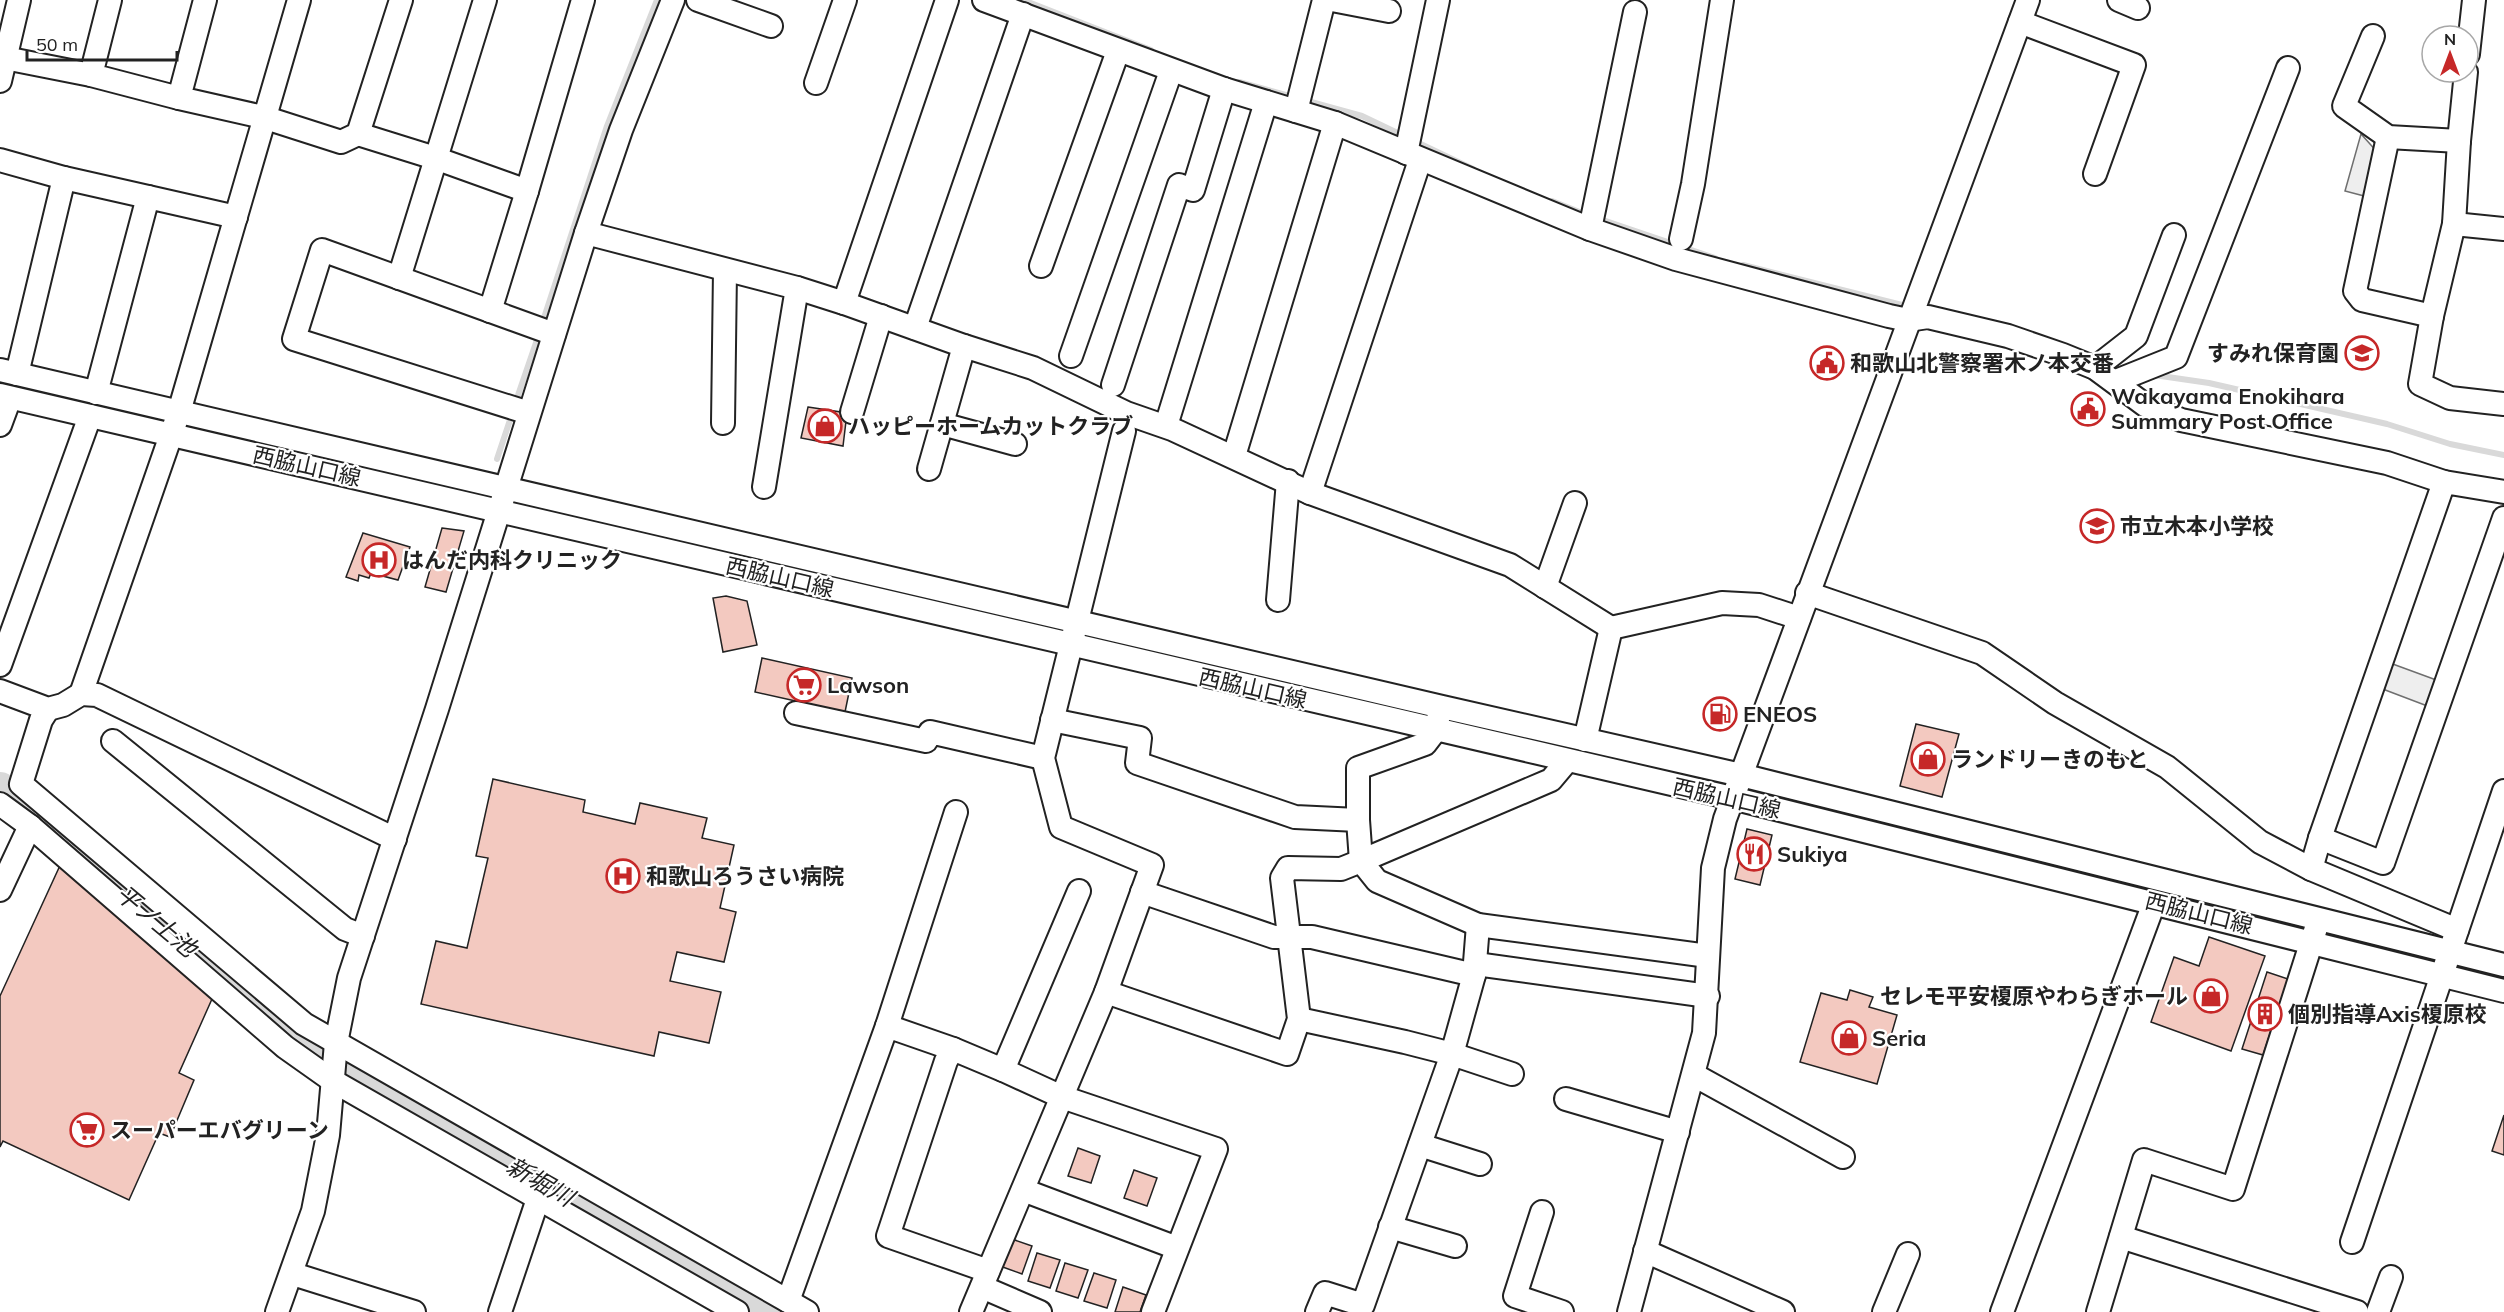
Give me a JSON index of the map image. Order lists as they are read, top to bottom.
{
  "streets": {
    "street": ["西脇山口線"]
  },
  "water": ["平ノ上池", "新堀川"],
  "places": {
    "school or university": ["すみれ保育園", "市立木本小学校"],
    "public building": ["和歌山北警察署木ノ本交番", "Wakayama Enokihara Summary Post Office"],
    "shop": [
      "ハッピーホームカットクラブ",
      "ランドリーきのもと",
      "セレモ平安榎原やわらぎホール",
      "Seria"
    ],
    "hospital": ["はんだ内科クリニック", "和歌山ろうさい病院"],
    "supermarket": ["Lawson", "スーパーエバグリーン"],
    "fuel station": ["ENEOS"],
    "restaurant": ["Sukiya"],
    "building": ["個別指導Axis榎原校"]
  },
  "scale_bar": "50 m",
  "north": "top"
}
